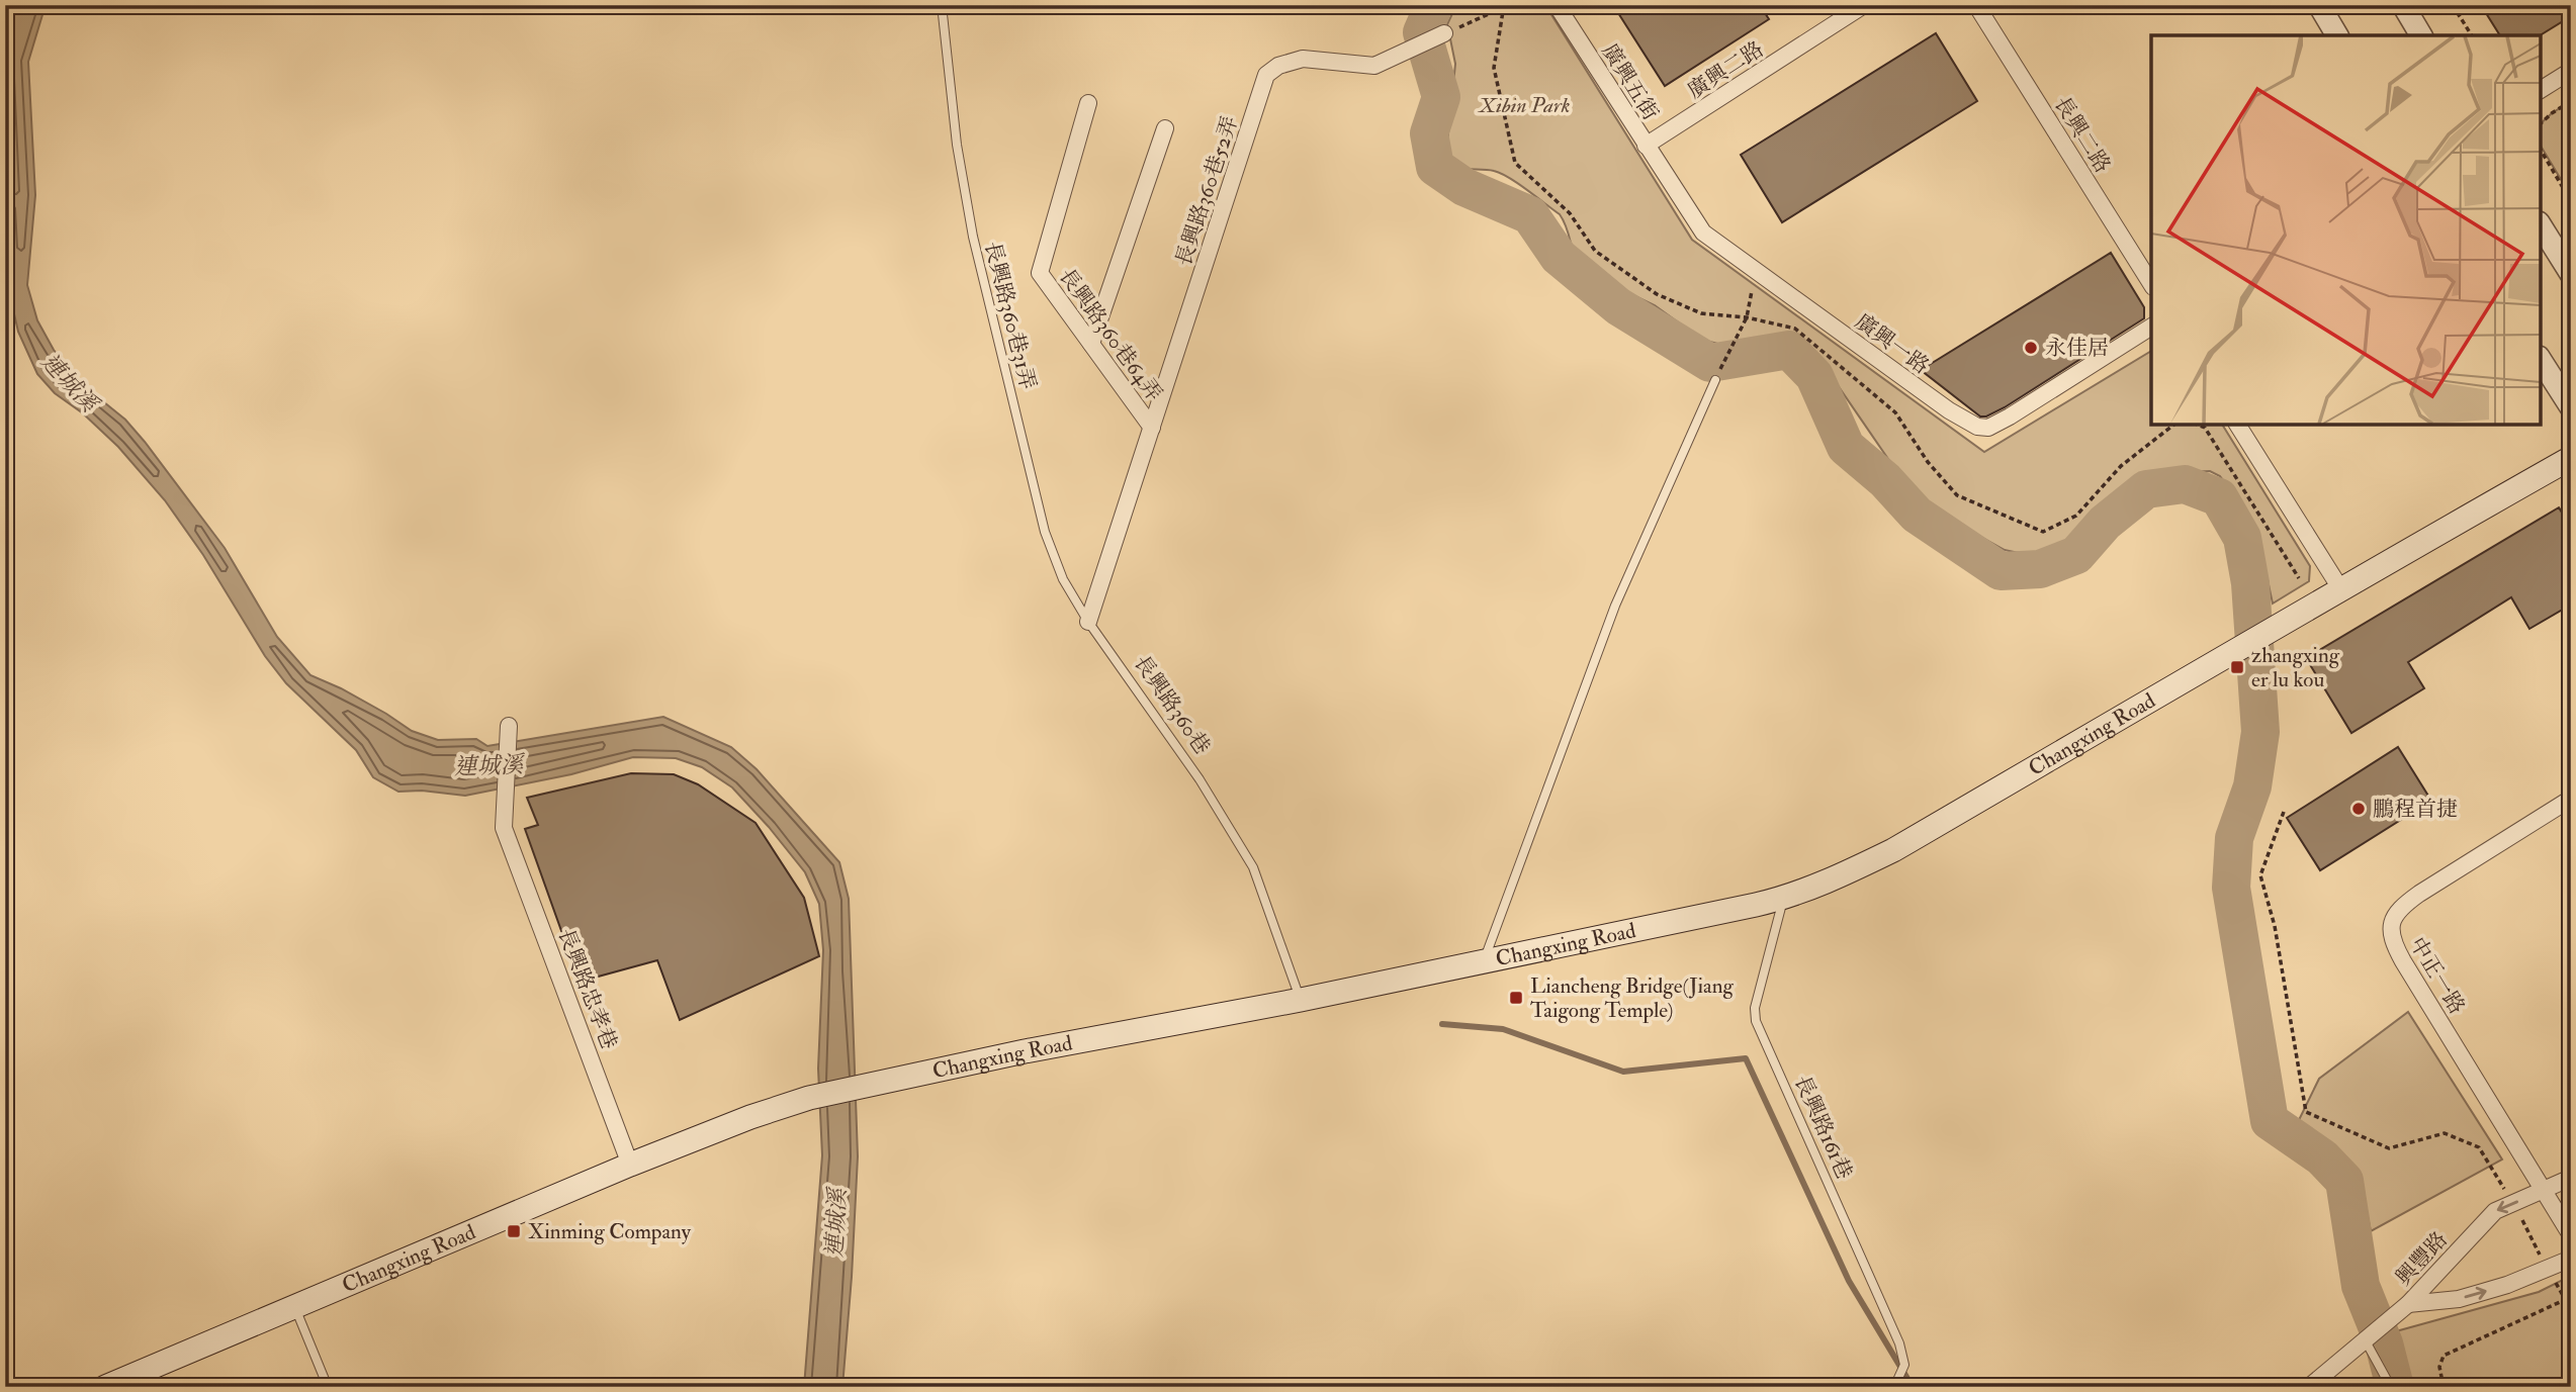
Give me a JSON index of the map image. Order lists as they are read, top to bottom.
{
  "streets": {
    "main road": ["Changxing Road"],
    "street": [
      "廣興二路",
      "廣興五街",
      "長興二路",
      "長興路360巷52弄",
      "長興路360巷64弄",
      "廣興一路",
      "中正一路",
      "長興路忠孝巷",
      "興豐路"
    ],
    "lane": ["長興路360巷31弄", "長興路360巷", "長興路161巷"]
  },
  "crossings": [
    ["廣興二路", "廣興五街"],
    ["廣興二路", "廣興一路"],
    ["廣興五街", "廣興一路"],
    ["長興路360巷52弄", "長興路360巷64弄"],
    ["長興路360巷31弄", "長興路360巷"],
    ["長興路360巷", "Changxing Road"],
    ["Changxing Road", "長興路忠孝巷"],
    ["Changxing Road", "長興路161巷"],
    ["中正一路", "興豐路"]
  ],
  "water": ["連城溪"],
  "parks": ["Xibin Park"],
  "places": {
    "other": ["永佳居", "鵬程首捷"],
    "transit": ["zhangxing er lu kou", "Liancheng Bridge(Jiang Taigong Temple)", "Xinming Company"]
  }
}
